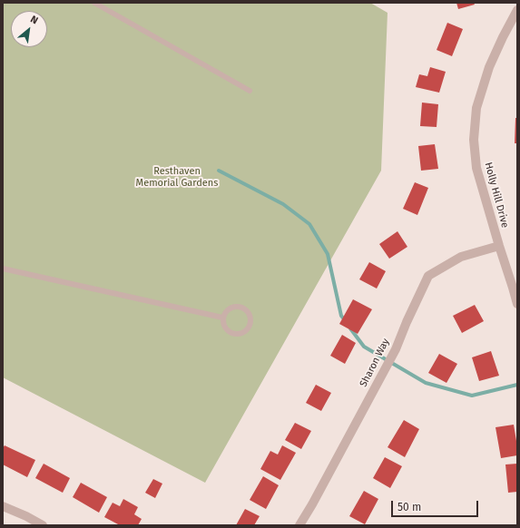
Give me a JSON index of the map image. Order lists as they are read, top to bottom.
{
  "streets": {
    "street": ["Holly Hill Drive", "Sharon Way"]
  },
  "crossings": [
    ["Holly Hill Drive", "Sharon Way"]
  ],
  "parks": ["Resthaven Memorial Gardens"],
  "scale_bar": "50 m",
  "north": "top right"
}
